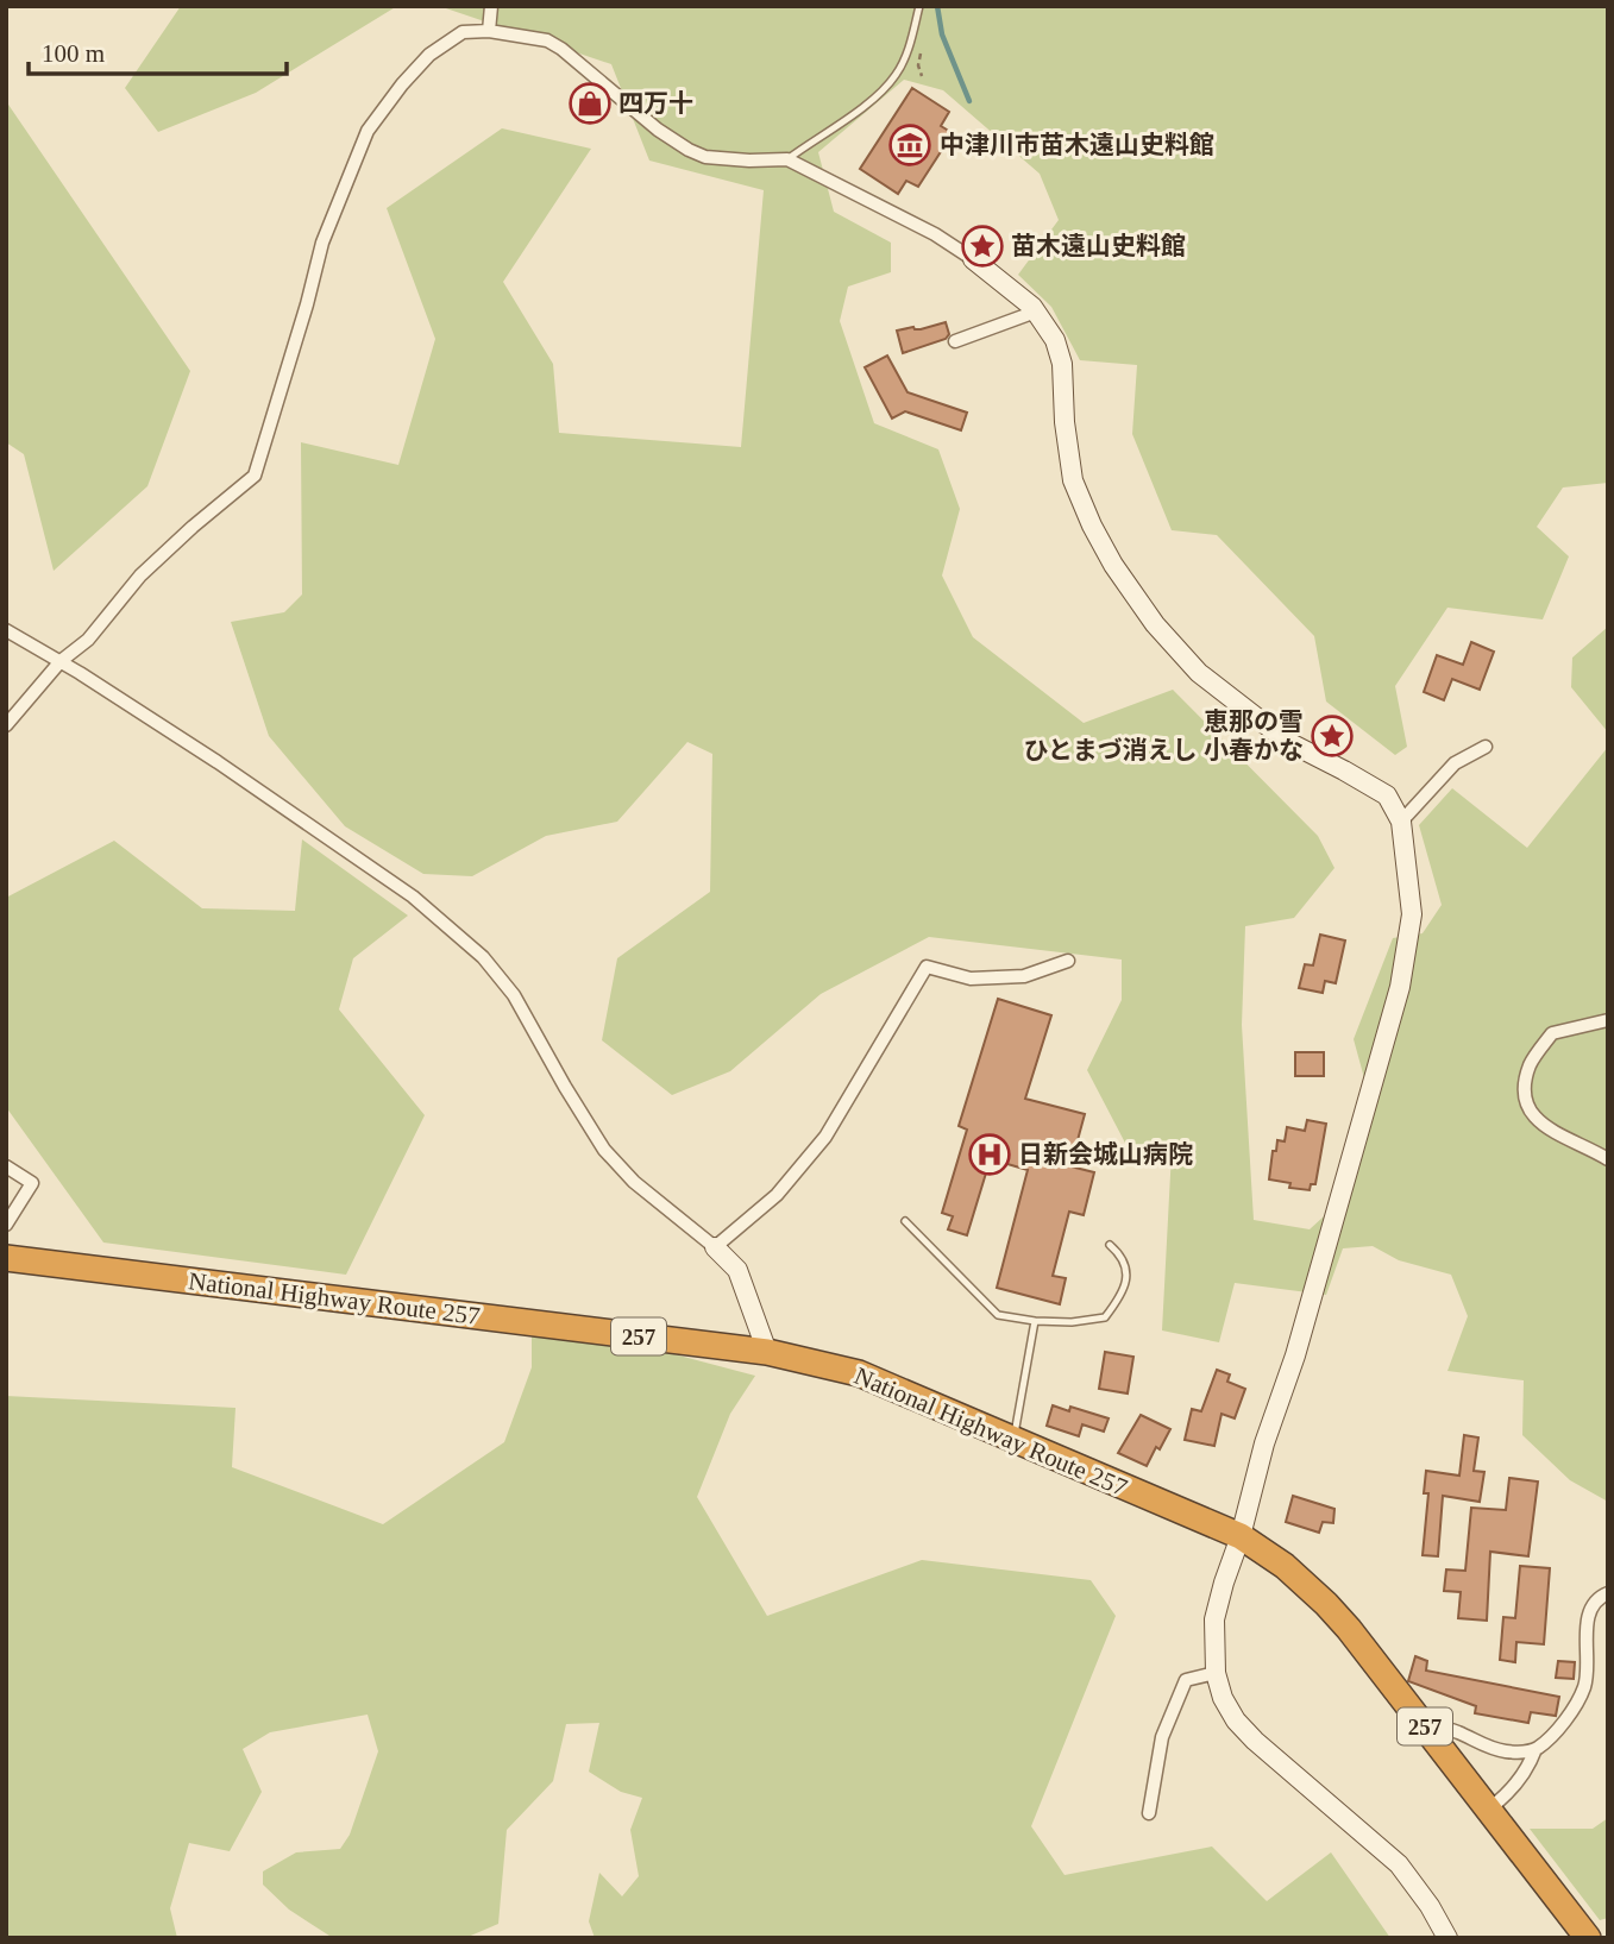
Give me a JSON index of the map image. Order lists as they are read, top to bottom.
{
  "streets": {
    "highway": ["National Highway Route 257", "257"]
  },
  "places": {
    "shop": ["四万十"],
    "museum": ["中津川市苗木遠山史料館"],
    "place": ["苗木遠山史料館", "恵那の雪 ひとまづ消えし 小春かな"],
    "hospital": ["日新会城山病院"]
  },
  "scale_bar": "100 m"
}
